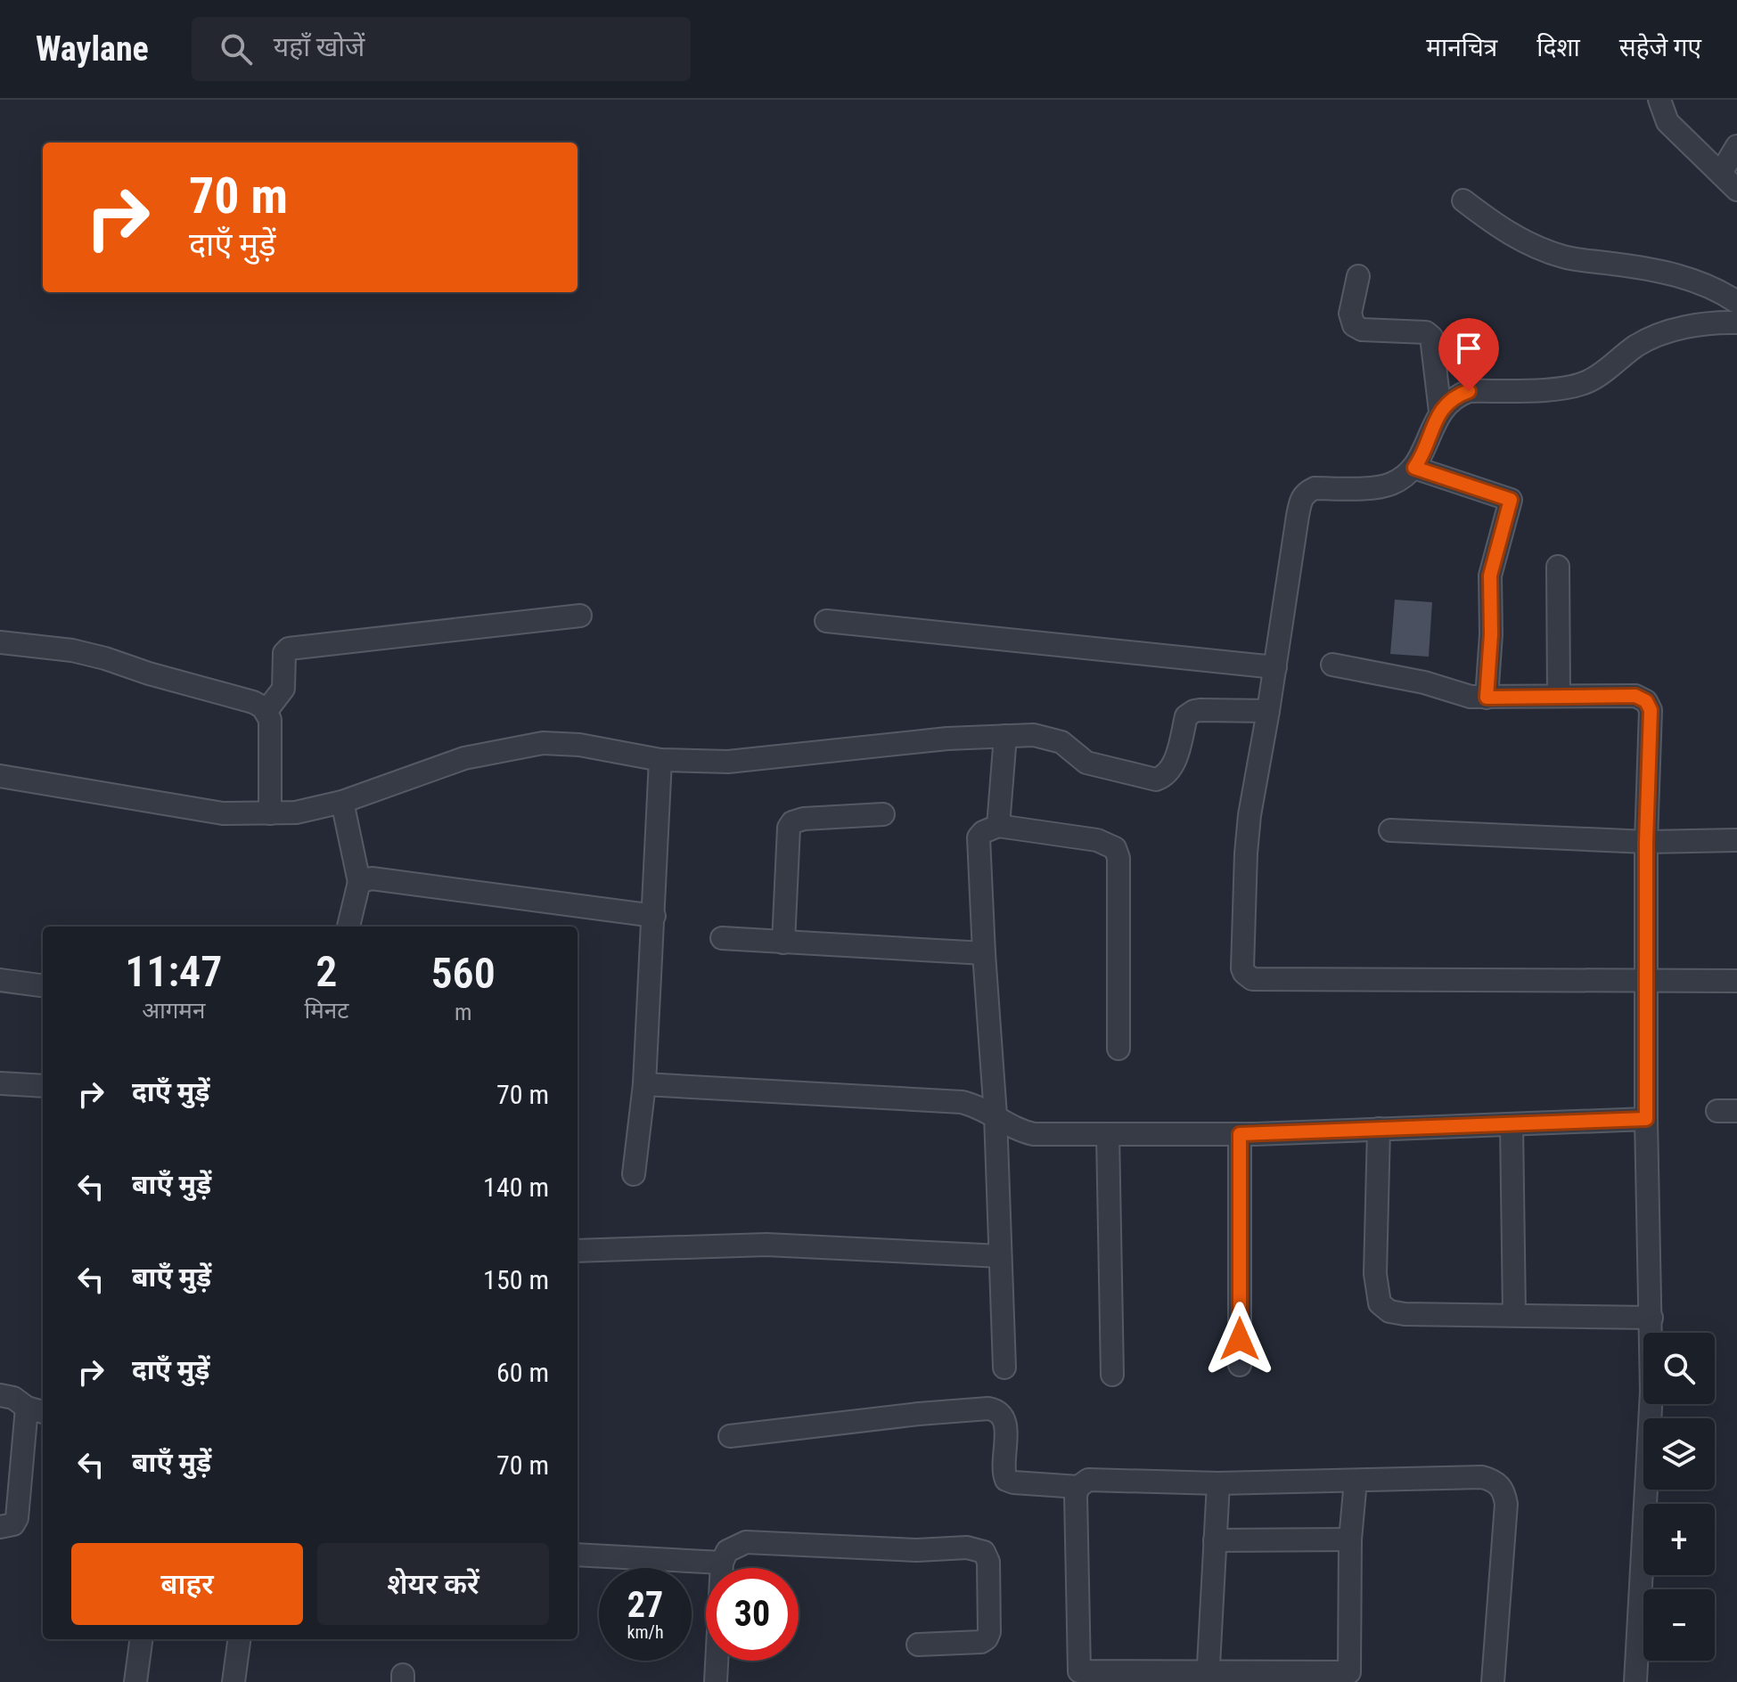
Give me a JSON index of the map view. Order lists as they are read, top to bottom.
{
  "page": {
    "header": "Waylane",
    "search": "यहाँ खोजें",
    "nav": ["मानचित्र", "दिशा", "सहेजे गए"],
    "turn": ["70 m", "दाएँ मुड़ें"],
    "eta": [
      "11:47",
      "आगमन",
      "2",
      "मिनट",
      "560",
      "m"
    ],
    "list": [
      {
        "name": "दाएँ मुड़ें",
        "value": "70 m"
      },
      {
        "name": "बाएँ मुड़ें",
        "value": "140 m"
      },
      {
        "name": "बाएँ मुड़ें",
        "value": "150 m"
      },
      {
        "name": "दाएँ मुड़ें",
        "value": "60 m"
      },
      {
        "name": "बाएँ मुड़ें",
        "value": "70 m"
      }
    ],
    "map_buttons": ["+", "−"],
    "buttons": ["बाहर", "शेयर करें"],
    "speed": "27 km/h",
    "limit": "30"
  }
}
